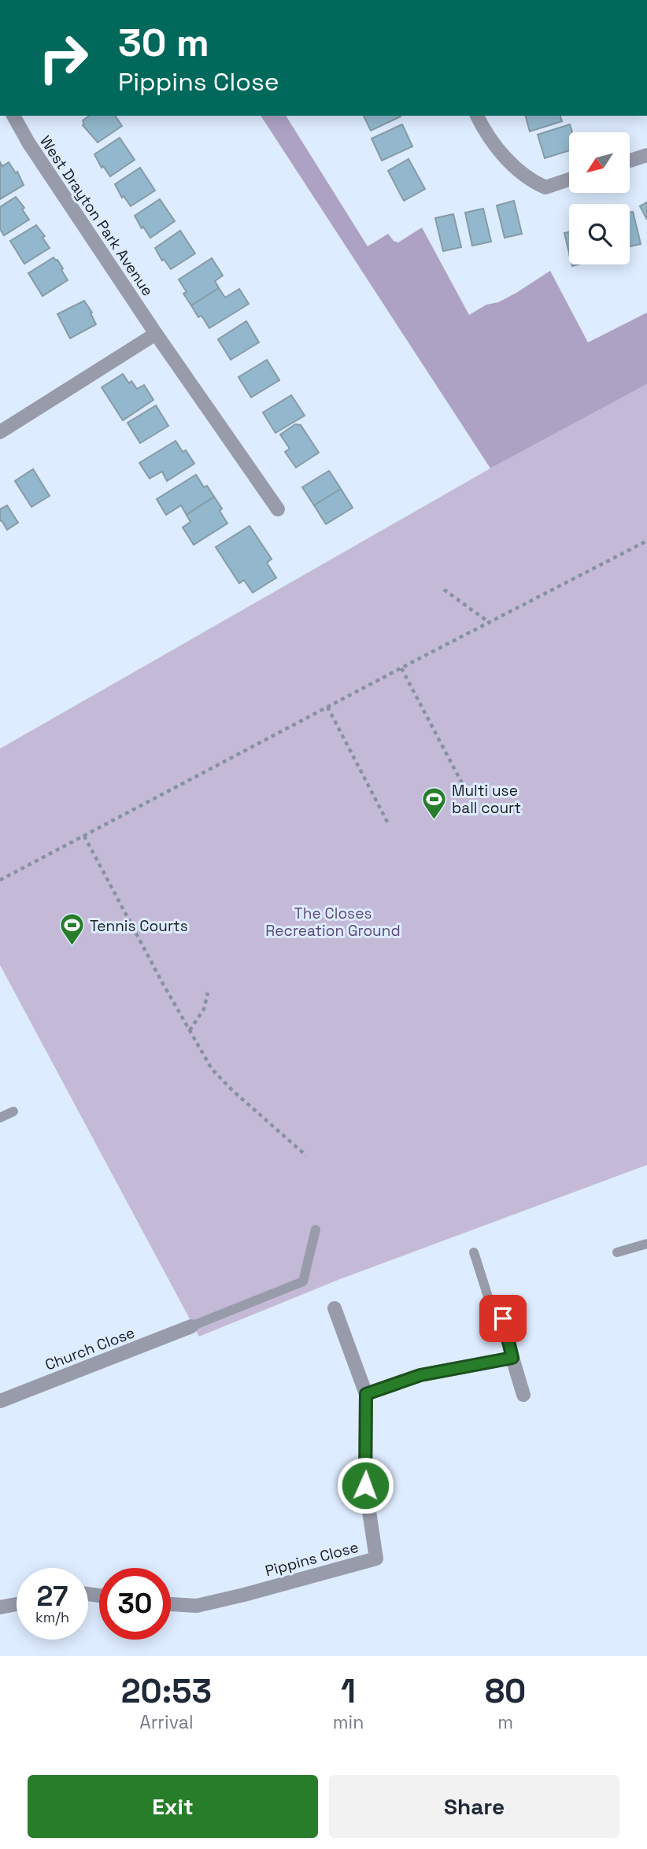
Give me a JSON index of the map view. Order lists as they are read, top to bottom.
{
  "streets": {
    "street": ["West Drayton Park Avenue", "Church Close", "Pippins Close"]
  },
  "parks": ["The Closes Recreation Ground"],
  "places": {
    "sports": ["Multi use ball court", "Tennis Courts"]
  },
  "north": "bottom left",
  "page": {
    "turn": ["30 m", "Pippins Close"],
    "speed": "27 km/h",
    "limit": "30",
    "eta": [
      "20:53",
      "Arrival",
      "1",
      "min",
      "80",
      "m"
    ],
    "buttons": ["Exit", "Share"]
  }
}
